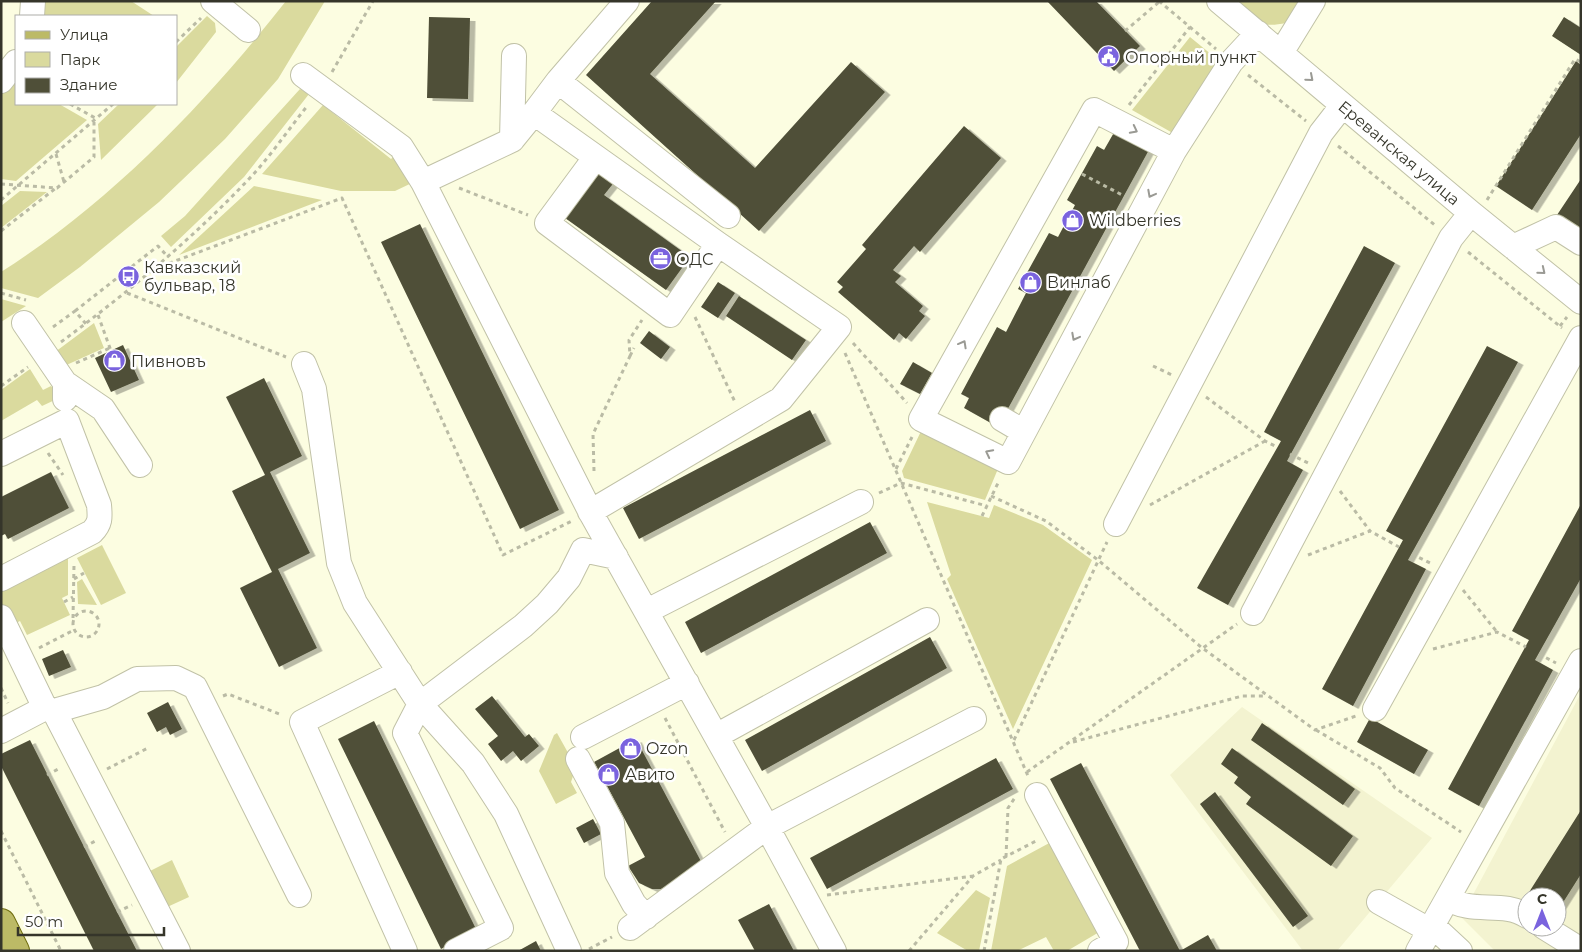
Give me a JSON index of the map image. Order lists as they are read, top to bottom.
{
  "streets": {
    "street": ["Ереванская улица"]
  },
  "one_way": ["Ереванская улица"],
  "places": {
    "public building": ["Опорный пункт"],
    "shop": [
      "Wildberries",
      "Винлаб",
      "Пивновъ",
      "Ozon",
      "Авито"
    ],
    "office": ["ОДС"],
    "bus stop": ["Кавказский бульвар, 18"]
  },
  "legend": ["Улица", "Парк", "Здание"],
  "scale_bar": "50 m",
  "north": "top"
}
